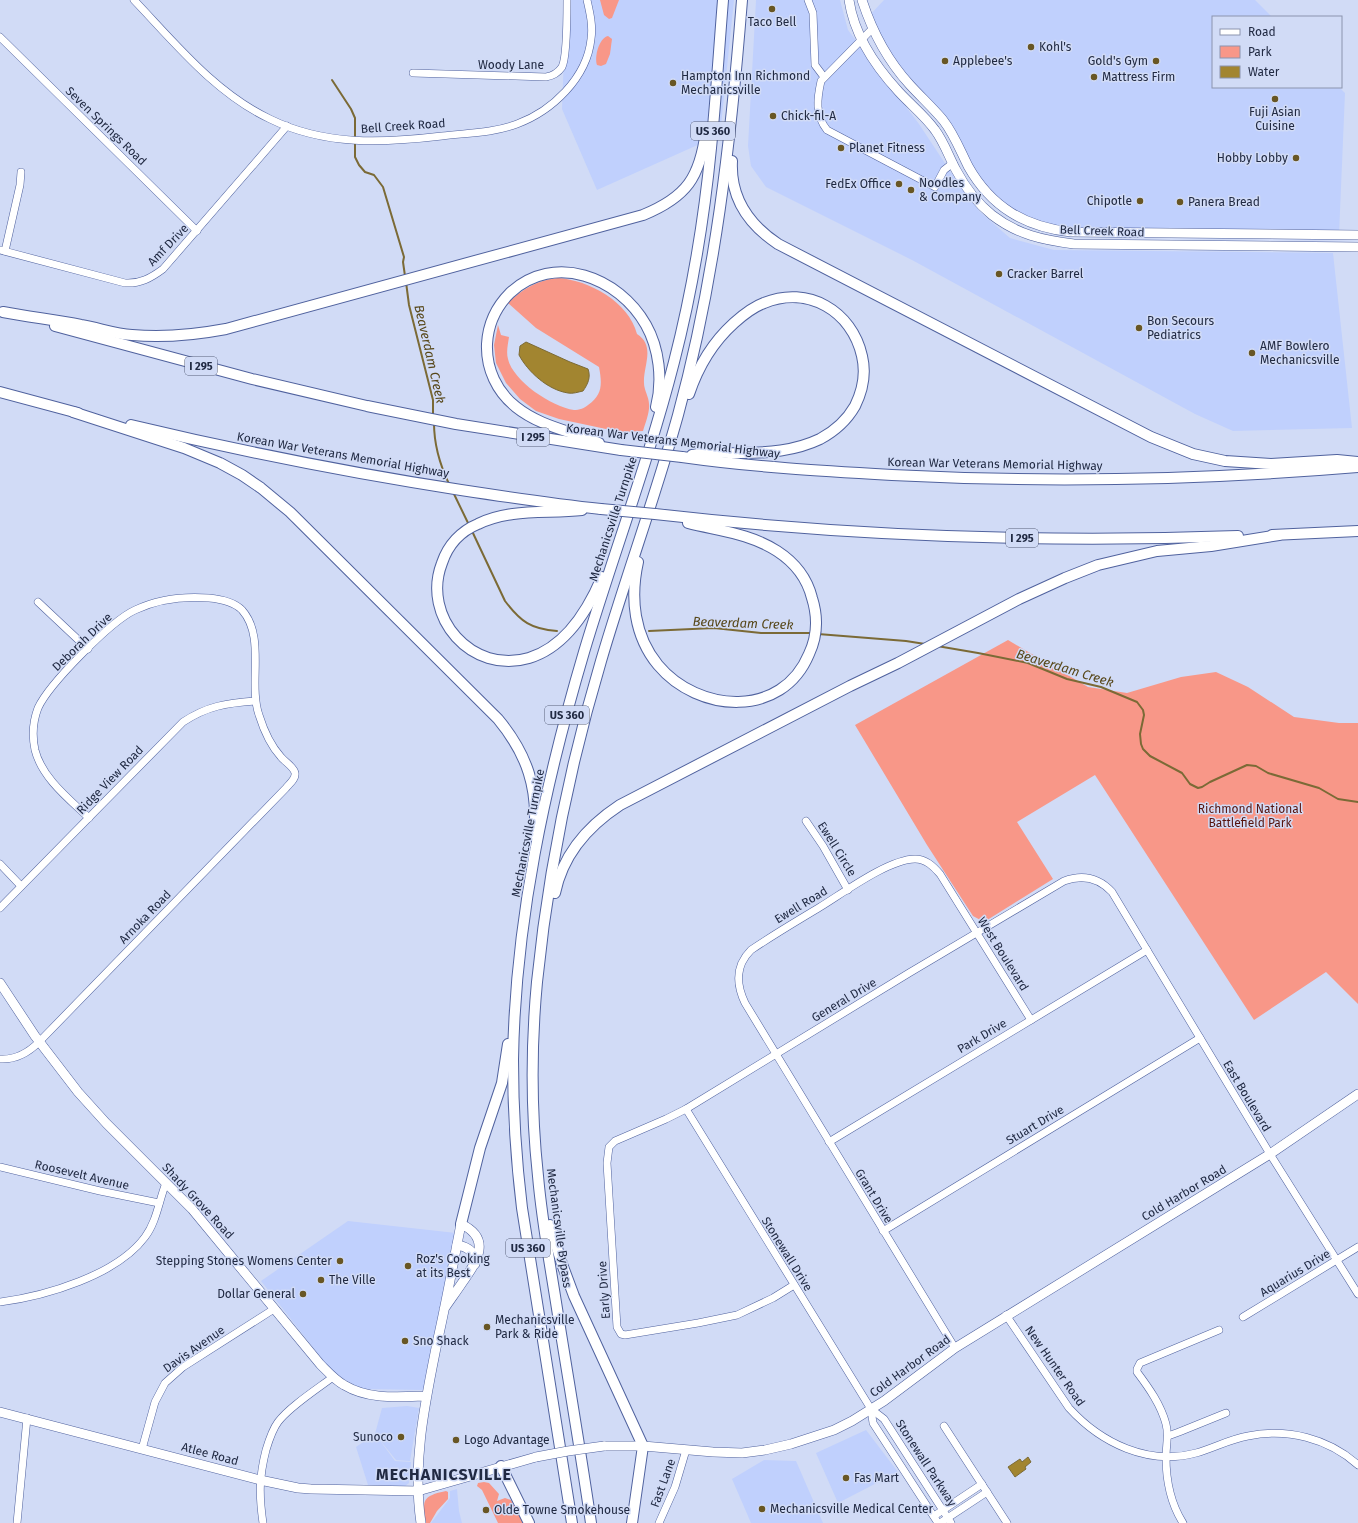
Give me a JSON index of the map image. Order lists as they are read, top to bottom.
{
  "streets": {
    "highway": [
      "US 360",
      "I 295",
      "Korean War Veterans Memorial Highway",
      "Mechanicsville Turnpike",
      "Mechanicsville Bypass"
    ],
    "main road": [
      "Bell Creek Road",
      "Cold Harbor Road",
      "Shady Grove Road",
      "Atlee Road"
    ],
    "street": [
      "Woody Lane",
      "Seven Springs Road",
      "Amf Drive",
      "Deborah Drive",
      "Ridge View Road",
      "Ewell Circle",
      "Ewell Road",
      "Arnoka Road",
      "West Boulevard",
      "General Drive",
      "Park Drive",
      "East Boulevard",
      "Stuart Drive",
      "Roosevelt Avenue",
      "Grant Drive",
      "Stonewall Drive",
      "Aquarius Drive",
      "Early Drive",
      "Davis Avenue",
      "New Hunter Road",
      "Stonewall Parkway",
      "Fast Lane"
    ]
  },
  "crossings": [
    ["Seven Springs Road", "Amf Drive"],
    ["Bell Creek Road", "Amf Drive"],
    ["US 360", "Mechanicsville Turnpike"],
    ["US 360", "Mechanicsville Bypass"],
    ["I 295", "Korean War Veterans Memorial Highway"],
    ["Deborah Drive", "Ridge View Road"],
    ["Deborah Drive", "Arnoka Road"],
    ["Ewell Circle", "Ewell Road"],
    ["Ewell Road", "West Boulevard"],
    ["Ewell Road", "General Drive"],
    ["Ewell Road", "Grant Drive"],
    ["Arnoka Road", "Shady Grove Road"],
    ["West Boulevard", "General Drive"],
    ["West Boulevard", "Park Drive"],
    ["General Drive", "East Boulevard"],
    ["General Drive", "Grant Drive"],
    ["General Drive", "Stonewall Drive"],
    ["General Drive", "Early Drive"],
    ["Park Drive", "East Boulevard"],
    ["Park Drive", "Grant Drive"],
    ["East Boulevard", "Stuart Drive"],
    ["East Boulevard", "Cold Harbor Road"],
    ["East Boulevard", "Aquarius Drive"],
    ["Stuart Drive", "Grant Drive"],
    ["Cold Harbor Road", "Grant Drive"],
    ["Cold Harbor Road", "Stonewall Drive"],
    ["Cold Harbor Road", "New Hunter Road"],
    ["Cold Harbor Road", "Atlee Road"],
    ["Cold Harbor Road", "Stonewall Parkway"],
    ["Cold Harbor Road", "Fast Lane"],
    ["Shady Grove Road", "Davis Avenue"],
    ["Stonewall Drive", "Early Drive"],
    ["Stonewall Drive", "Stonewall Parkway"],
    ["Davis Avenue", "Atlee Road"]
  ],
  "districts": ["MECHANICSVILLE"],
  "water": ["Beaverdam Creek"],
  "parks": ["Richmond National Battlefield Park"],
  "places": [
    "Taco Bell",
    "Kohl's",
    "Applebee's",
    "Gold's Gym",
    "Mattress Firm",
    "Hampton Inn Richmond Mechanicsville",
    "Fuji Asian Cuisine",
    "Chick-fil-A",
    "Planet Fitness",
    "Hobby Lobby",
    "FedEx Office",
    "Noodles & Company",
    "Chipotle",
    "Panera Bread",
    "Cracker Barrel",
    "Bon Secours Pediatrics",
    "AMF Bowlero Mechanicsville",
    "Stepping Stones Womens Center",
    "Roz's Cooking at its Best",
    "The Ville",
    "Dollar General",
    "Mechanicsville Park & Ride",
    "Sno Shack",
    "Sunoco",
    "Logo Advantage",
    "Fas Mart",
    "Mechanicsville Medical Center",
    "Olde Towne Smokehouse"
  ],
  "legend": ["Road", "Park", "Water"]
}
